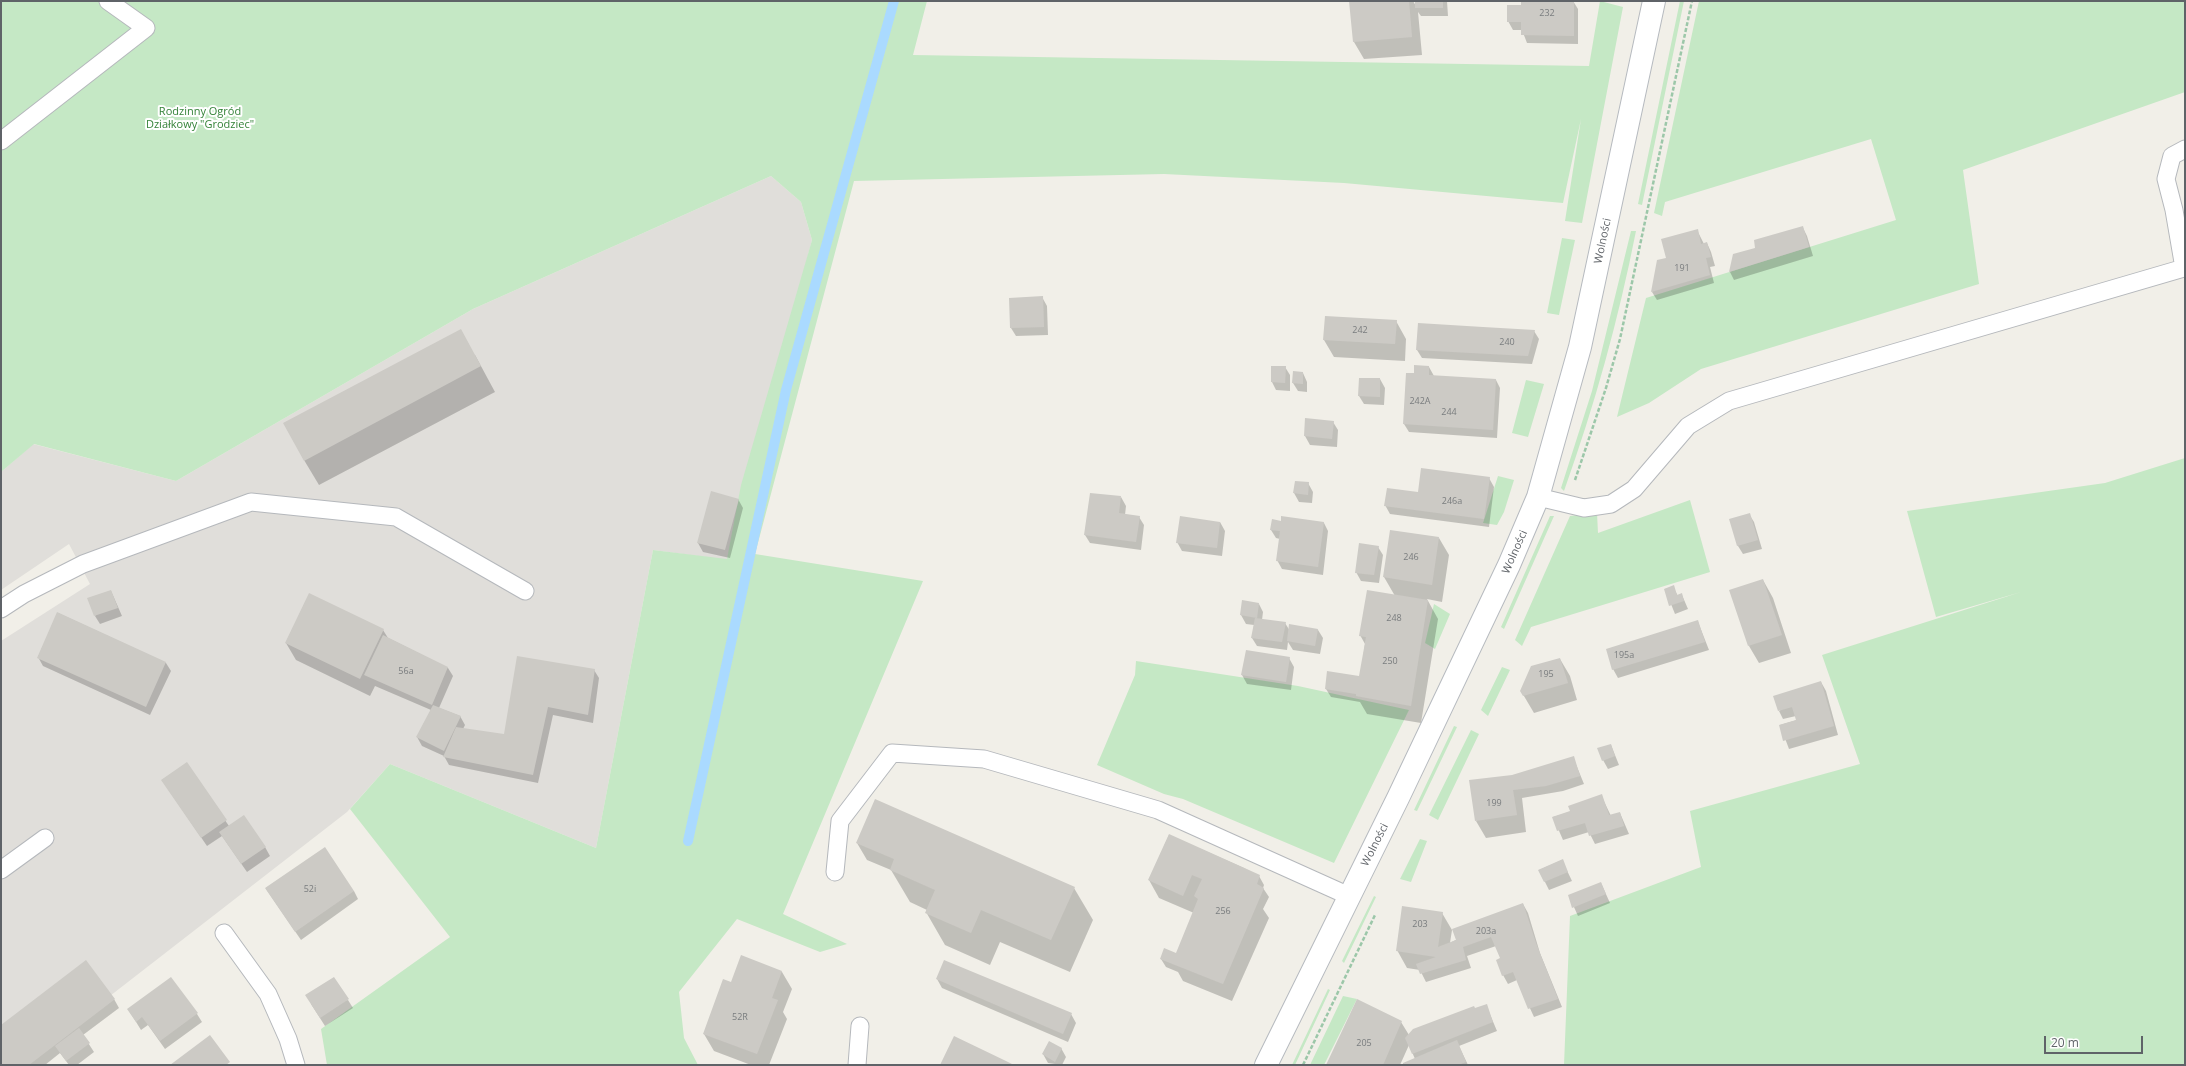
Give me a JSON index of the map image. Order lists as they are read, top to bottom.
{
  "streets": {
    "street": ["Wolności"]
  },
  "parks": ["Rodzinny Ogród Działkowy \"Grodziec\""],
  "house_numbers": [
    "232",
    "191",
    "242",
    "240",
    "242A",
    "244",
    "246a",
    "246",
    "248",
    "195a",
    "250",
    "56a",
    "195",
    "199",
    "52i",
    "256",
    "203",
    "203a",
    "52R",
    "205"
  ],
  "scale_bar": "20 m"
}
